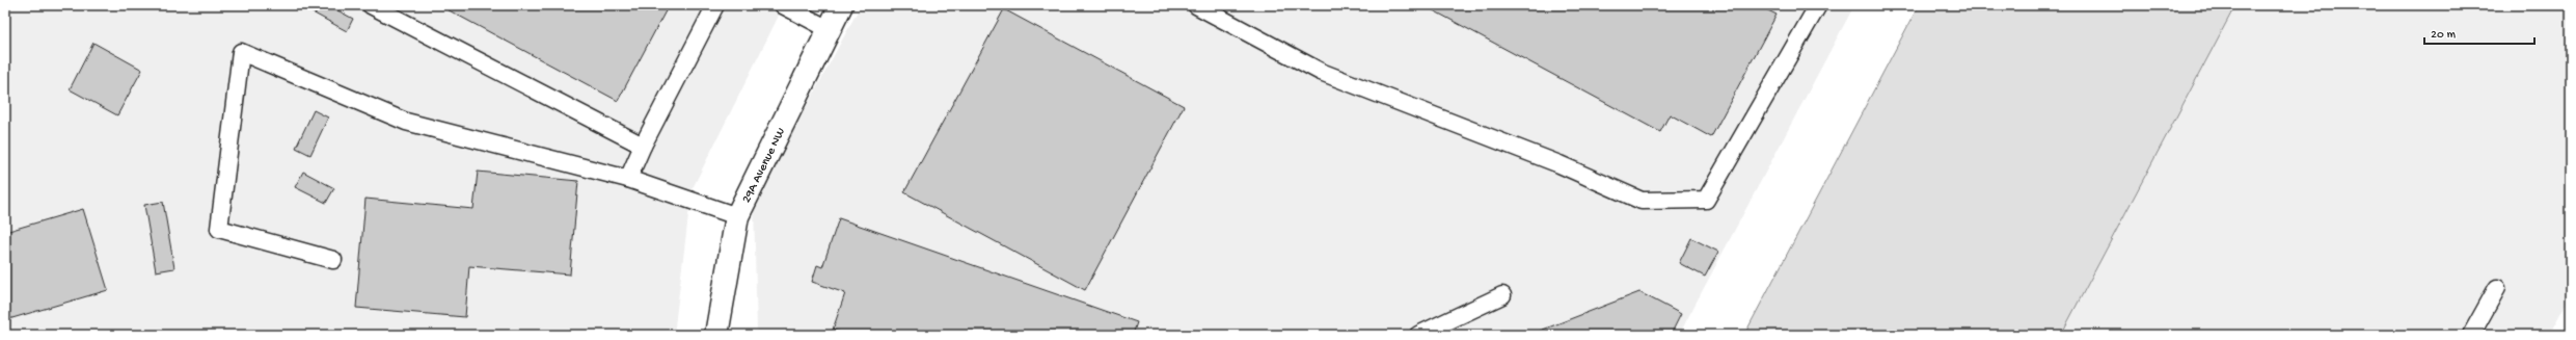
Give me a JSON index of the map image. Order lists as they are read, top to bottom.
{
  "streets": {
    "street": ["29A Avenue NW"]
  },
  "scale_bar": "20 m"
}
